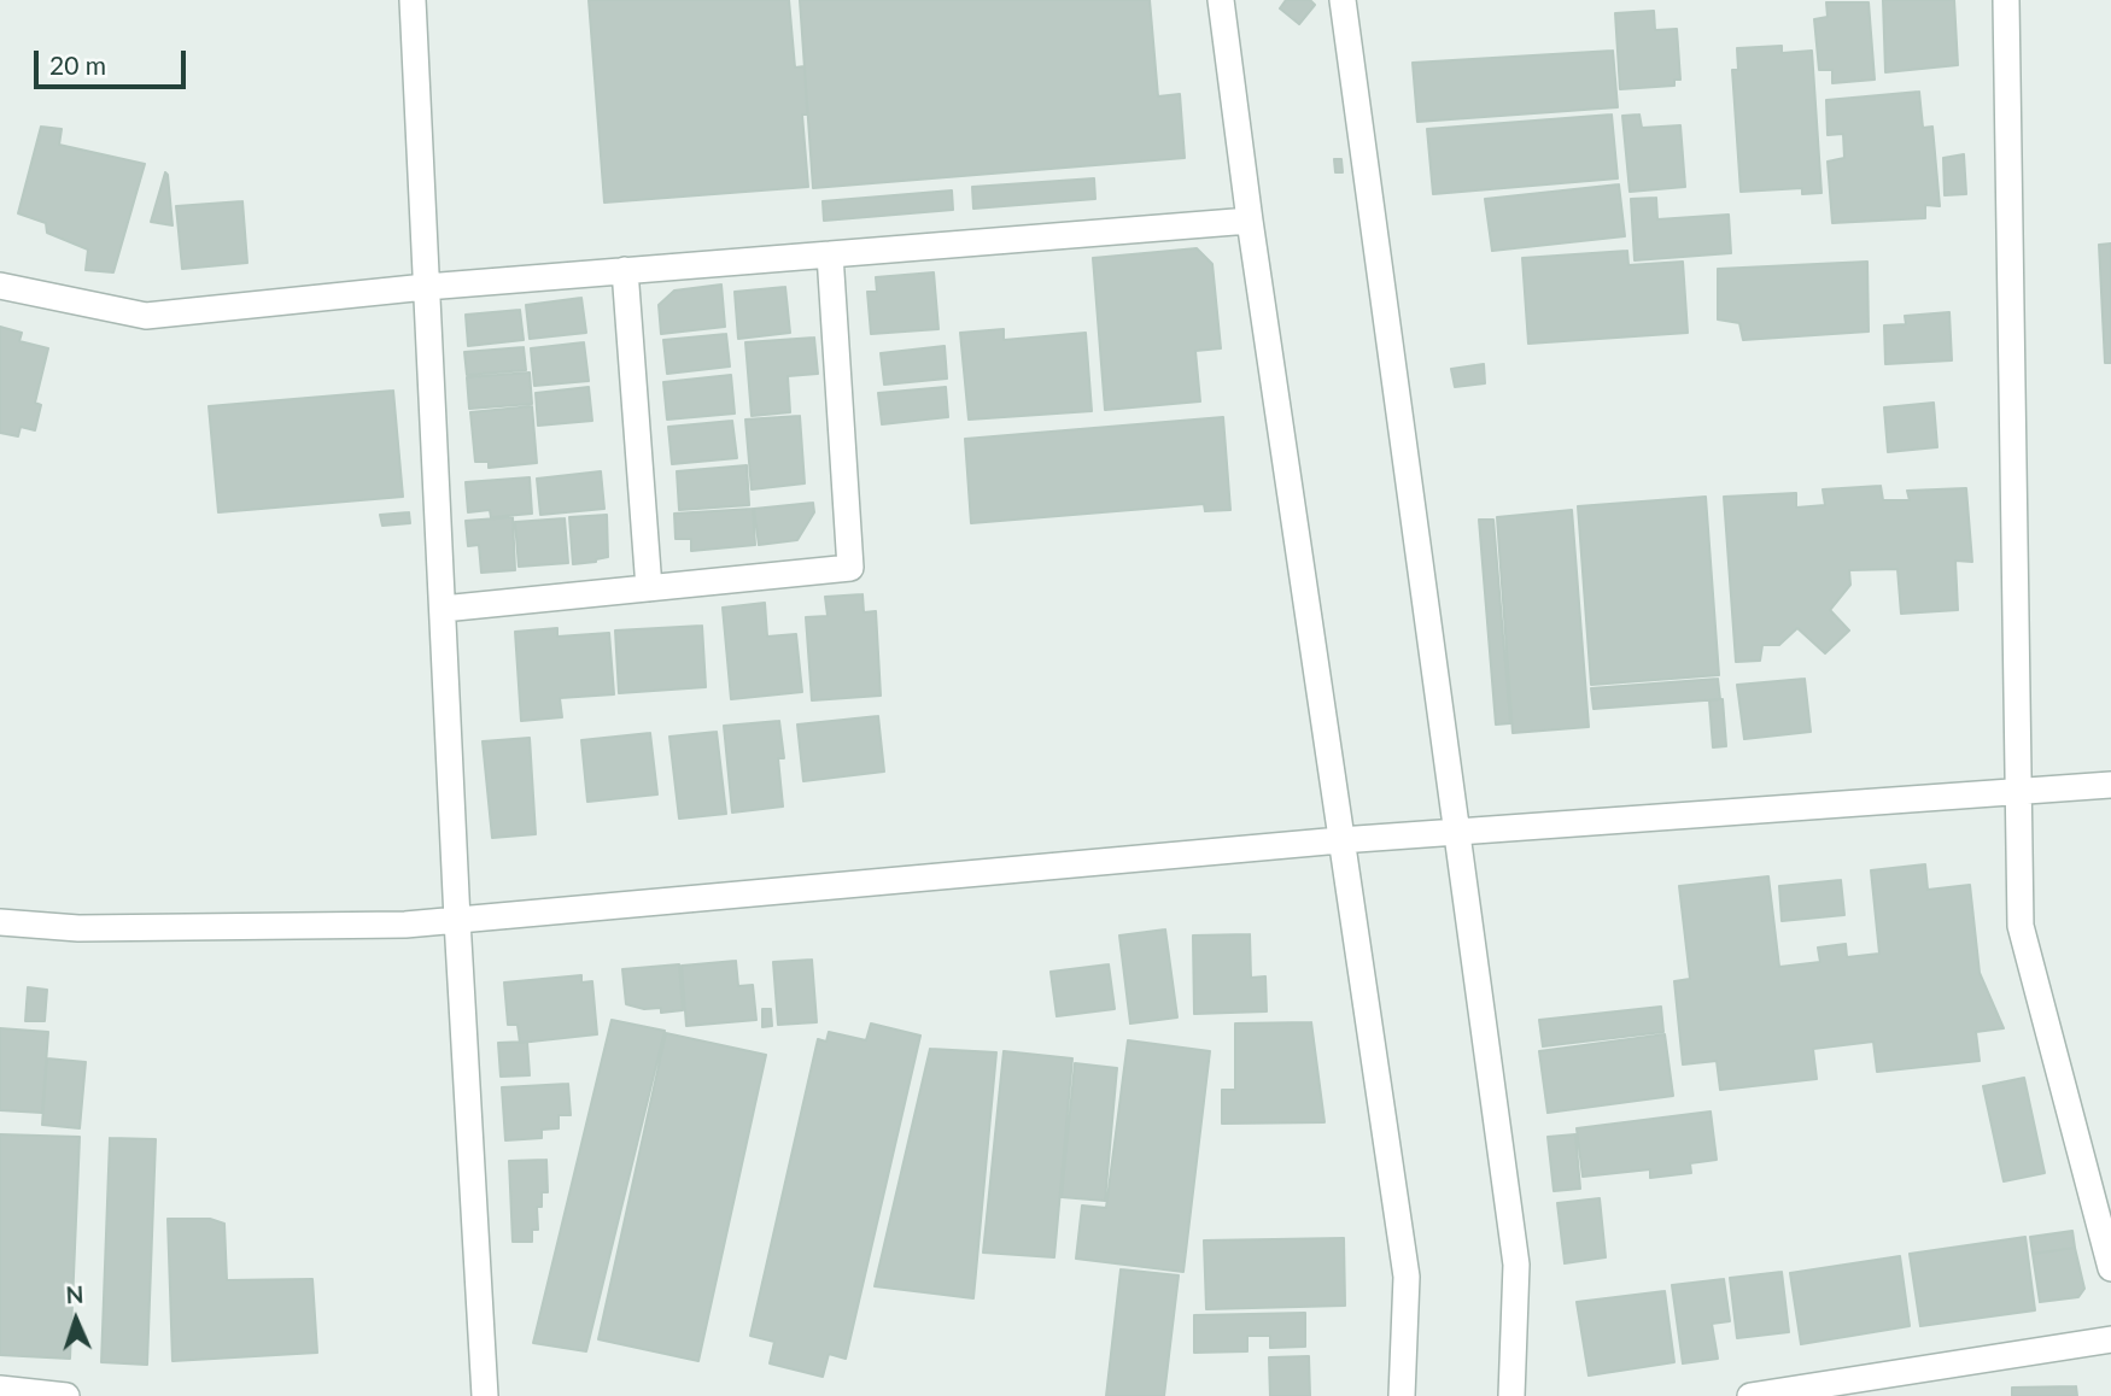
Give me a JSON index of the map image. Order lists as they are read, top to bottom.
{
  "scale_bar": "20 m",
  "north": "top"
}
